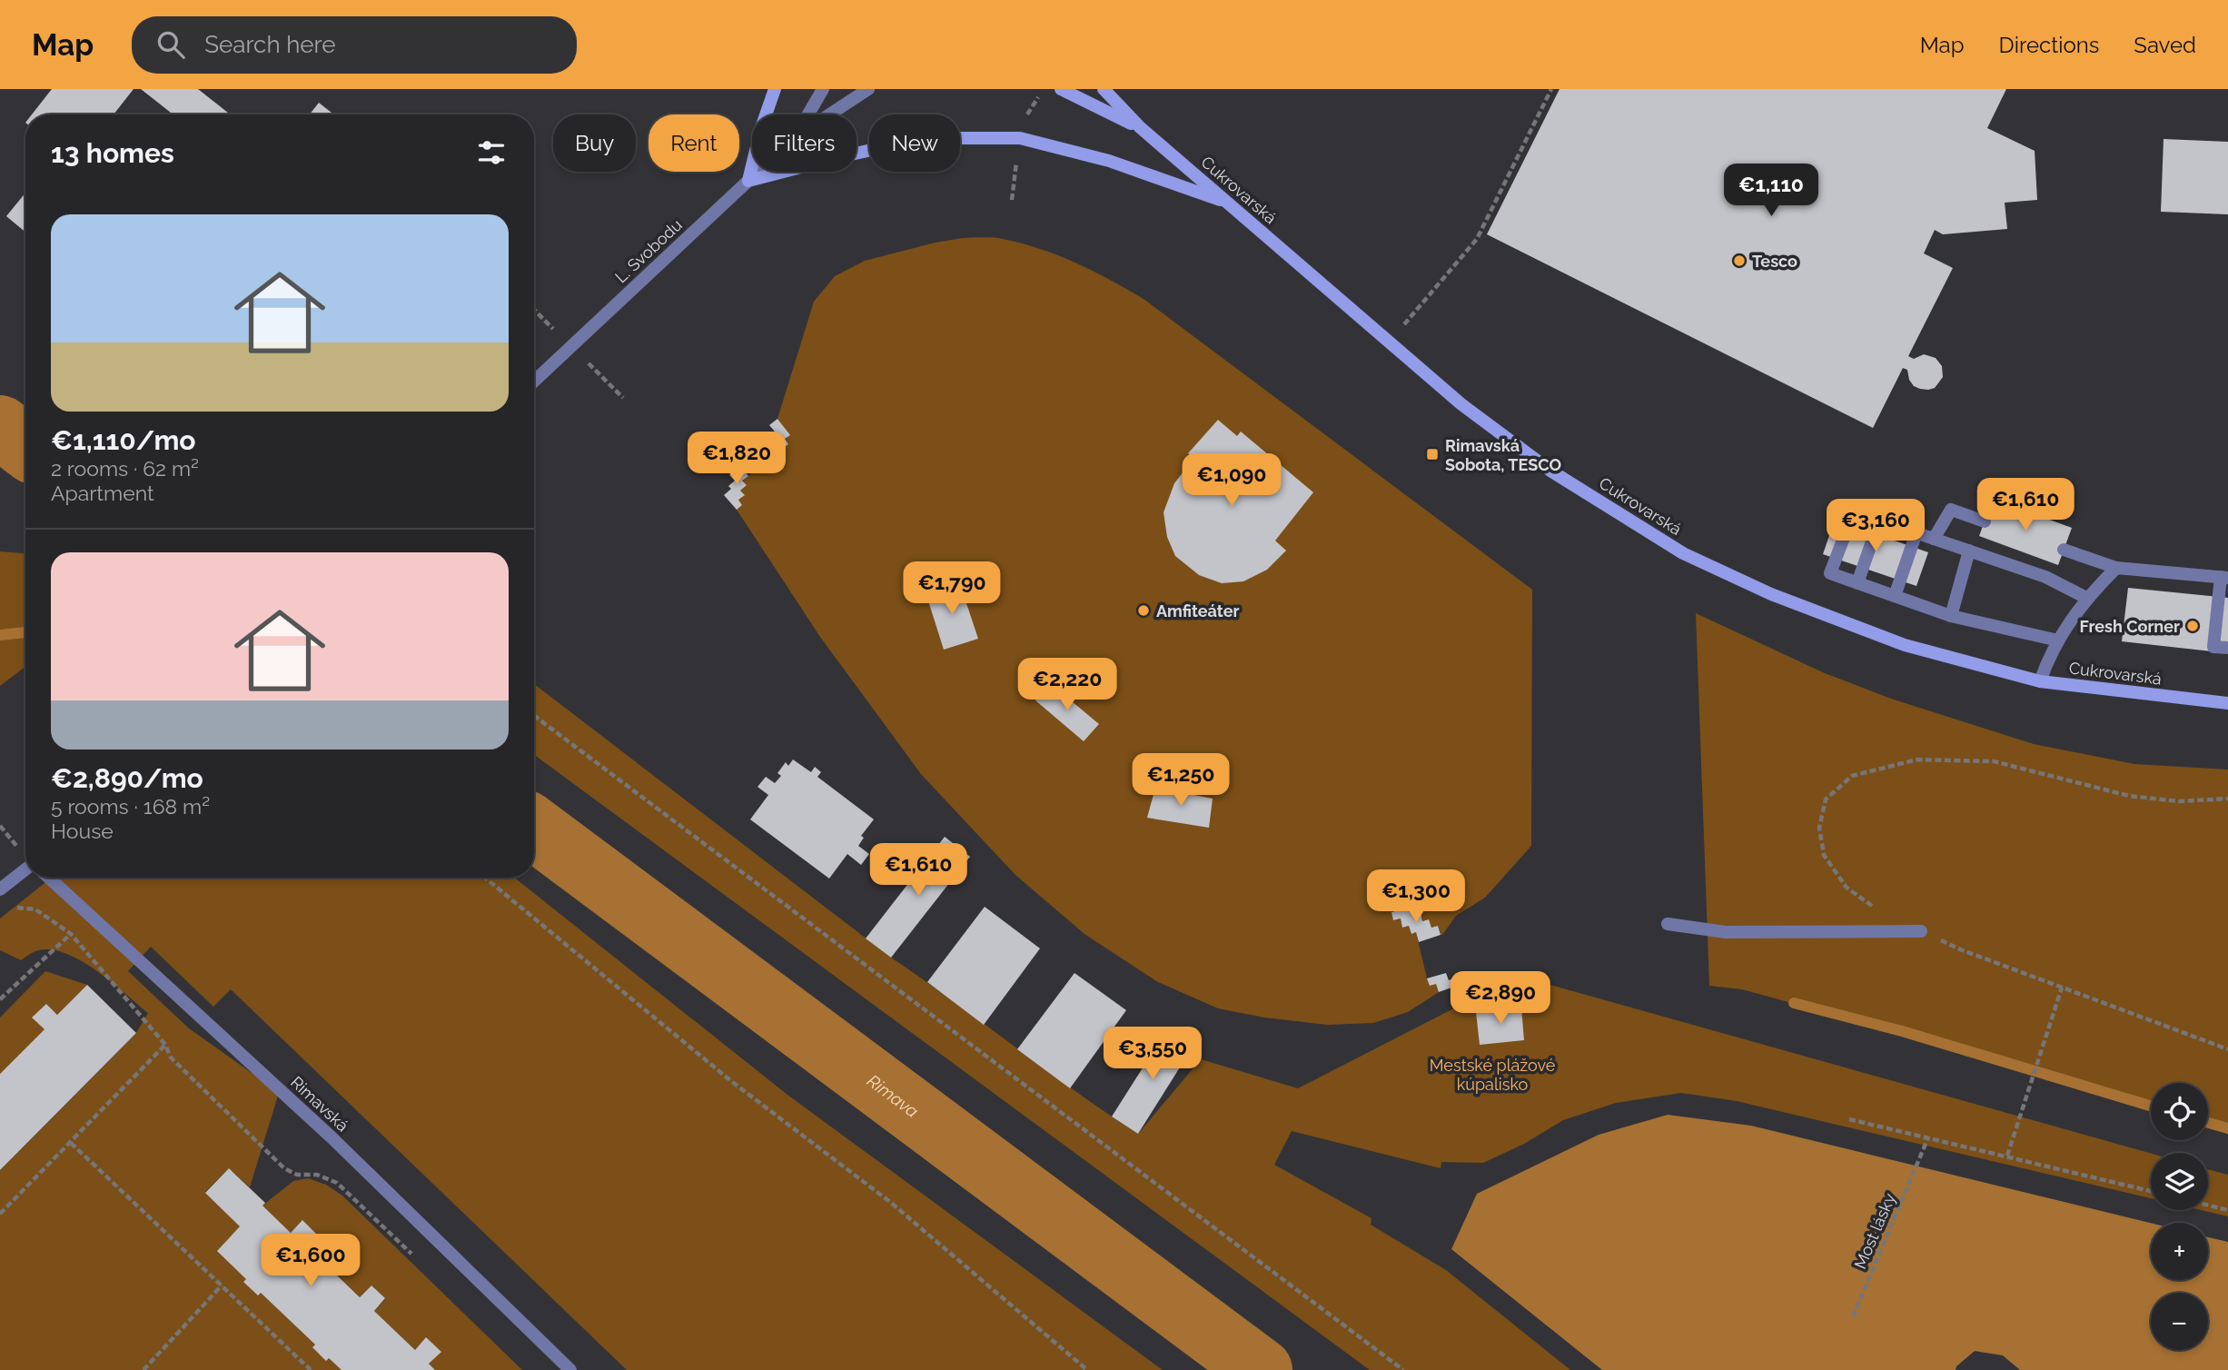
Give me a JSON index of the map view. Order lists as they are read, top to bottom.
{
  "streets": {
    "main road": ["Cukrovarská"],
    "street": ["L. Svobodu", "Rimavská"],
    "path": ["Most lásky"]
  },
  "water": ["Rimava"],
  "parks": ["Mestské plážové kúpalisko"],
  "places": {
    "other": ["Tesco", "Amfiteáter", "Fresh Corner"],
    "transit": ["Rimavská Sobota, TESCO"]
  },
  "page": {
    "header": "Map",
    "search": "Search here",
    "nav": ["Map", "Directions", "Saved"],
    "chip": [
      "Buy",
      "Rent",
      "Filters",
      "New"
    ],
    "heading": "13 homes",
    "price": [
      "€1,110",
      "€1,820",
      "€1,090",
      "€1,610",
      "€3,160",
      "€1,790",
      "€2,220",
      "€1,250",
      "€1,610",
      "€1,300",
      "€2,890",
      "€3,550",
      "€1,600"
    ],
    "list": [
      {
        "name": "€1,110/mo",
        "note": "2 rooms · 62 m² · Apartment"
      },
      {
        "name": "€2,890/mo",
        "note": "5 rooms · 168 m² · House"
      }
    ],
    "map_buttons": ["+", "−"]
  }
}
